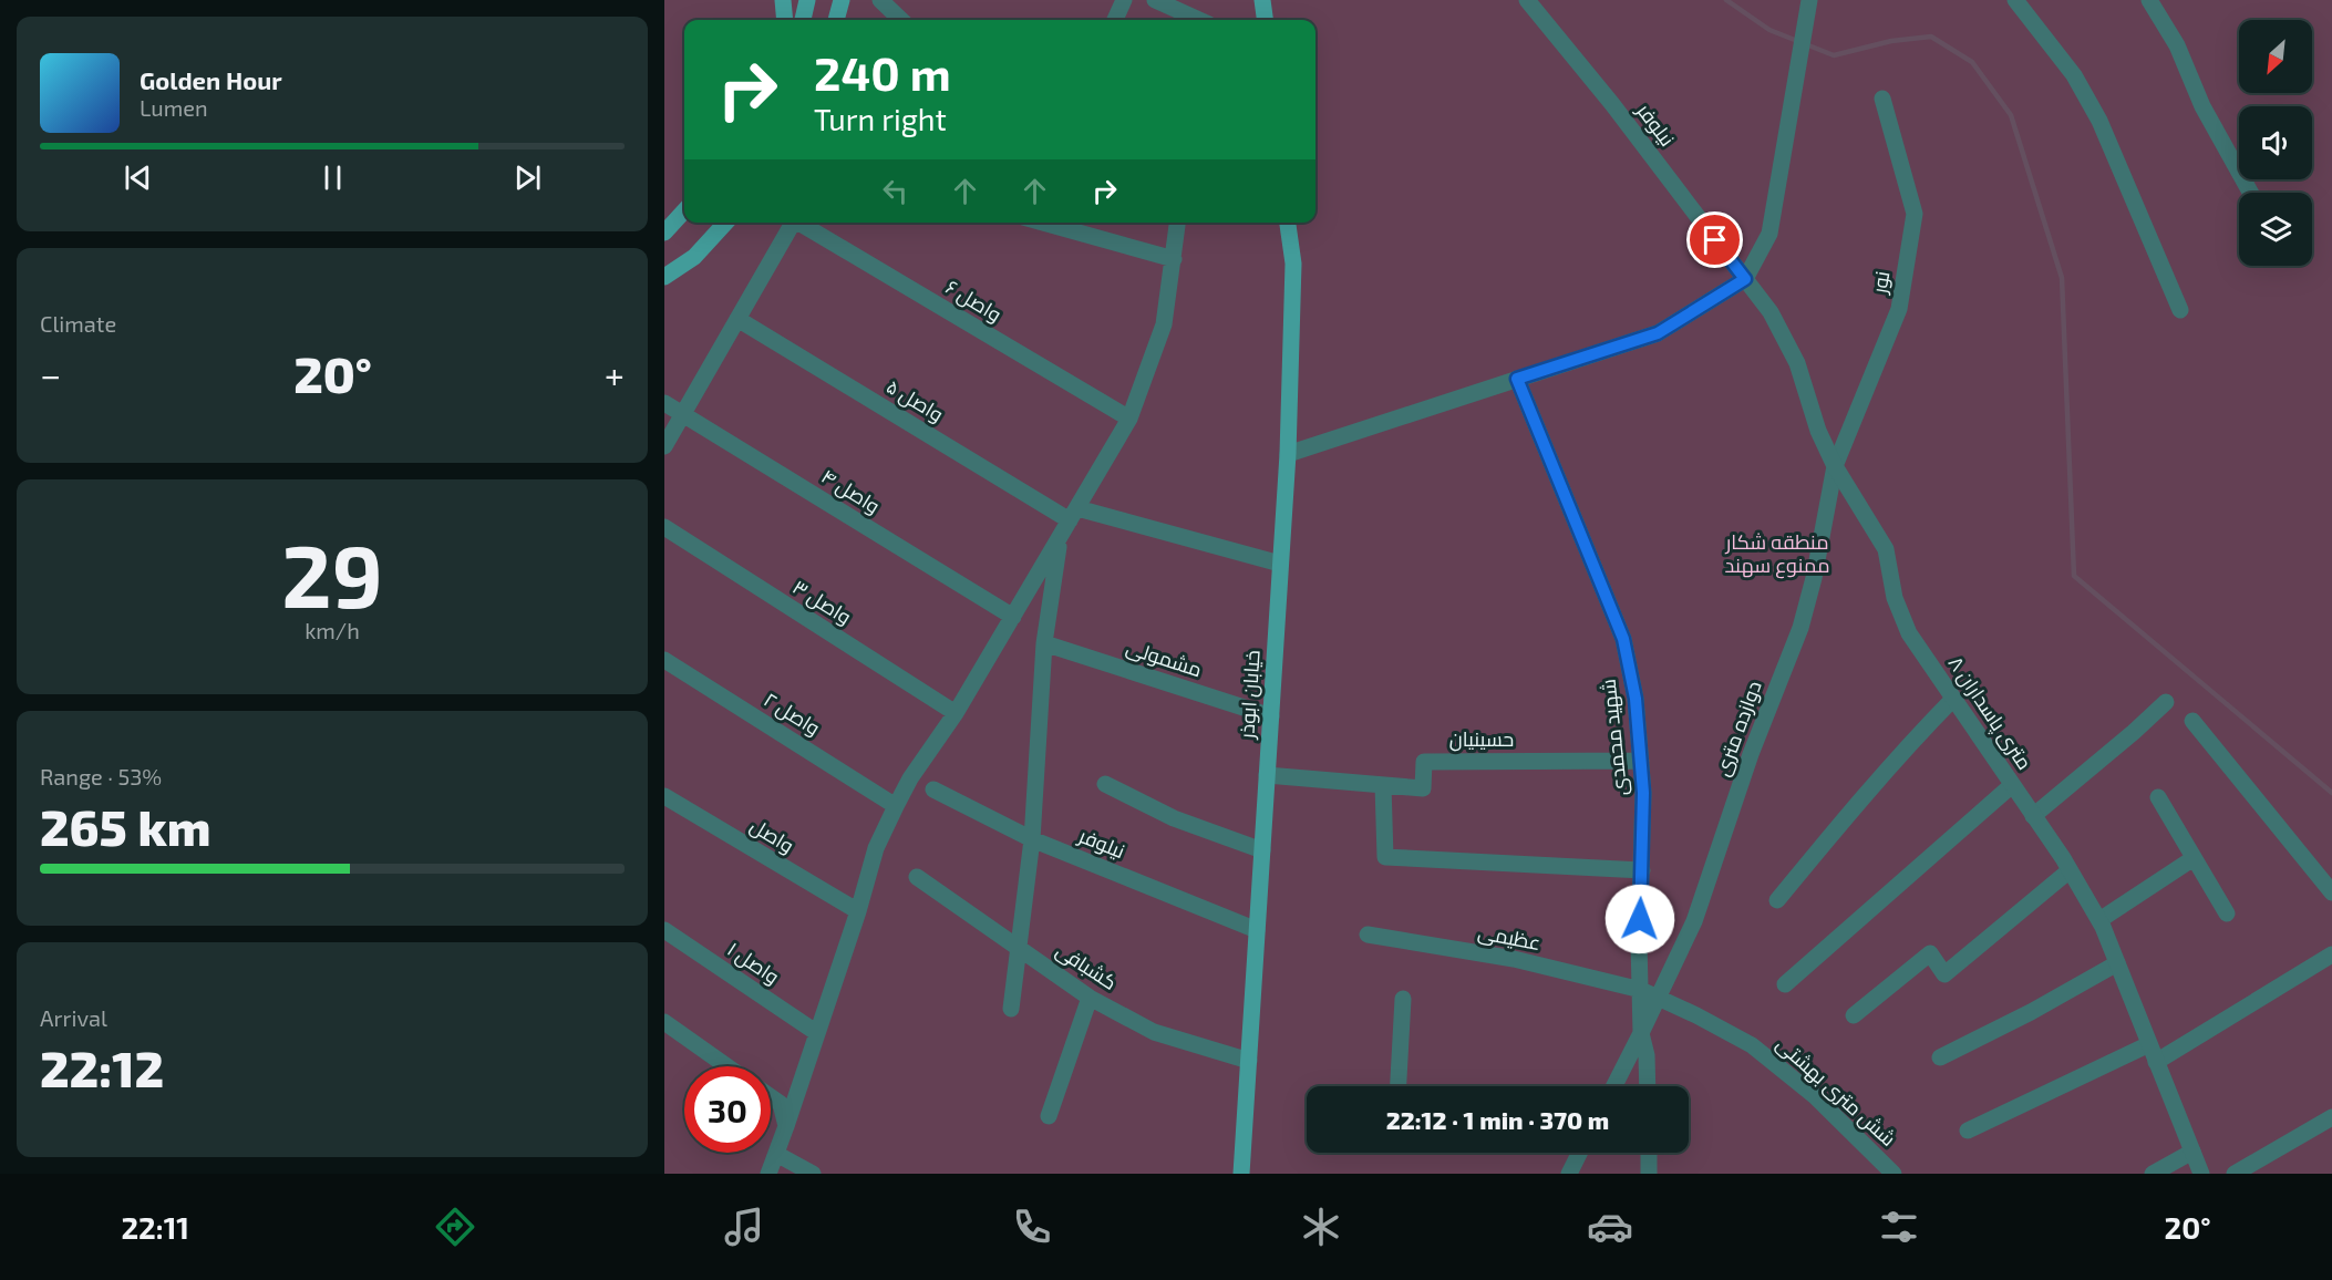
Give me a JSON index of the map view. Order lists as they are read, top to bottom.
{
  "streets": {
    "main road": ["خیابان ابوذر"],
    "street": [
      "نیلوفر",
      "نور",
      "واصل ۶",
      "واصل ۵",
      "واصل ۴",
      "واصل ۳",
      "مشمولی",
      "۸ متری پاسداران",
      "واصل ۲",
      "دوازده متری",
      "شهید محمدی",
      "حسینیان",
      "واصل",
      "عظیمی",
      "واصل ۱",
      "کشبافی",
      "شش متری بهشتی"
    ]
  },
  "crossings": [
    ["نیلوفر", "خیابان ابوذر"],
    ["نیلوفر", "۸ متری پاسداران"],
    ["نور", "۸ متری پاسداران"],
    ["نور", "دوازده متری"],
    ["واصل ۵", "خیابان ابوذر"],
    ["مشمولی", "خیابان ابوذر"],
    ["خیابان ابوذر", "حسینیان"],
    ["خیابان ابوذر", "کشبافی"],
    ["۸ متری پاسداران", "دوازده متری"],
    ["دوازده متری", "شهید محمدی"],
    ["دوازده متری", "شش متری بهشتی"],
    ["شهید محمدی", "حسینیان"],
    ["شهید محمدی", "عظیمی"],
    ["شهید محمدی", "شش متری بهشتی"],
    ["عظیمی", "شش متری بهشتی"]
  ],
  "parks": ["منطقه شکار ممنوع سهند"],
  "north": "bottom left",
  "page": {
    "turn": ["240 m", "Turn right"],
    "song": ["Golden Hour", "Lumen"],
    "tile": [
      "Climate",
      ["29", "km/h"],
      ["Range · 53%", "265 km"],
      ["Arrival", "22:12"]
    ],
    "heat": ["−", "20°", "+"],
    "limit": "30",
    "trip": "22:12 · 1 min · 370 m",
    "tabs": ["22:11", "20°"]
  }
}
